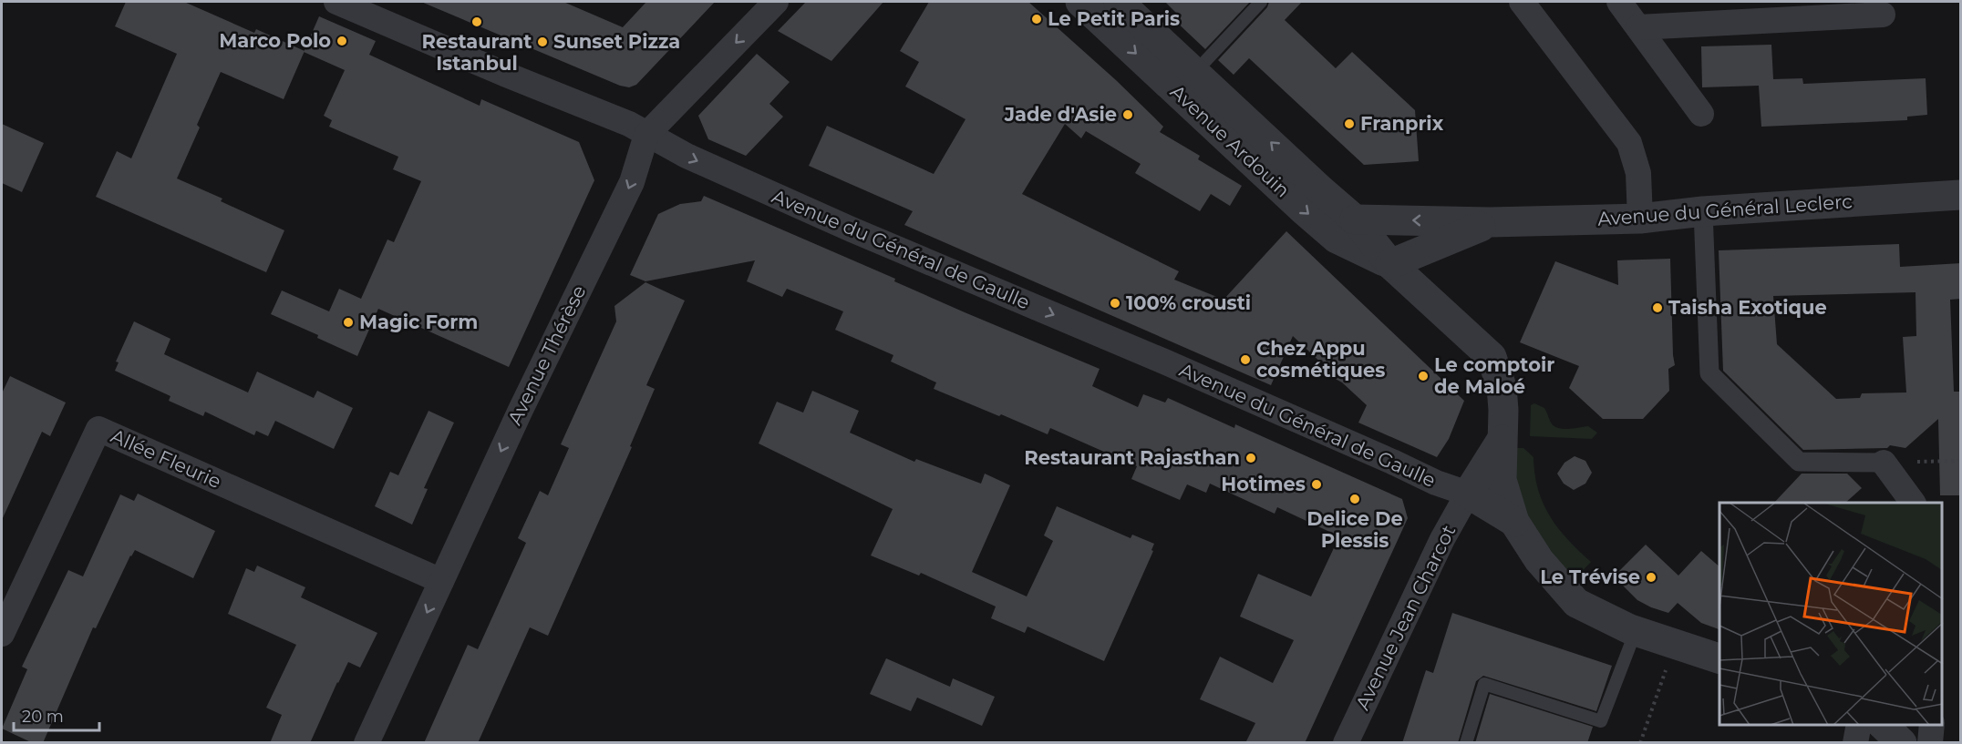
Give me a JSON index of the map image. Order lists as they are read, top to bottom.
{
  "streets": {
    "street": [
      "Avenue Ardouin",
      "Avenue du Général Leclerc",
      "Avenue du Général de Gaulle",
      "Avenue Thérèse",
      "Allée Fleurie",
      "Avenue Jean Charcot"
    ]
  },
  "crossings": [
    ["Avenue Ardouin", "Avenue du Général Leclerc"],
    ["Avenue Ardouin", "Avenue du Général de Gaulle"],
    ["Avenue Ardouin", "Avenue Jean Charcot"],
    ["Avenue du Général de Gaulle", "Avenue Thérèse"],
    ["Avenue du Général de Gaulle", "Avenue Jean Charcot"],
    ["Avenue Thérèse", "Allée Fleurie"]
  ],
  "one_way": ["Avenue du Général de Gaulle", "Avenue Thérèse"],
  "places": [
    "Le Petit Paris",
    "Restaurant Istanbul",
    "Marco Polo",
    "Sunset Pizza",
    "Jade d'Asie",
    "Franprix",
    "100% crousti",
    "Taisha Exotique",
    "Magic Form",
    "Chez Appu cosmétiques",
    "Le comptoir de Maloé",
    "Restaurant Rajasthan",
    "Hotimes",
    "Delice De Plessis",
    "Le Trévise"
  ],
  "scale_bar": "20 m"
}
